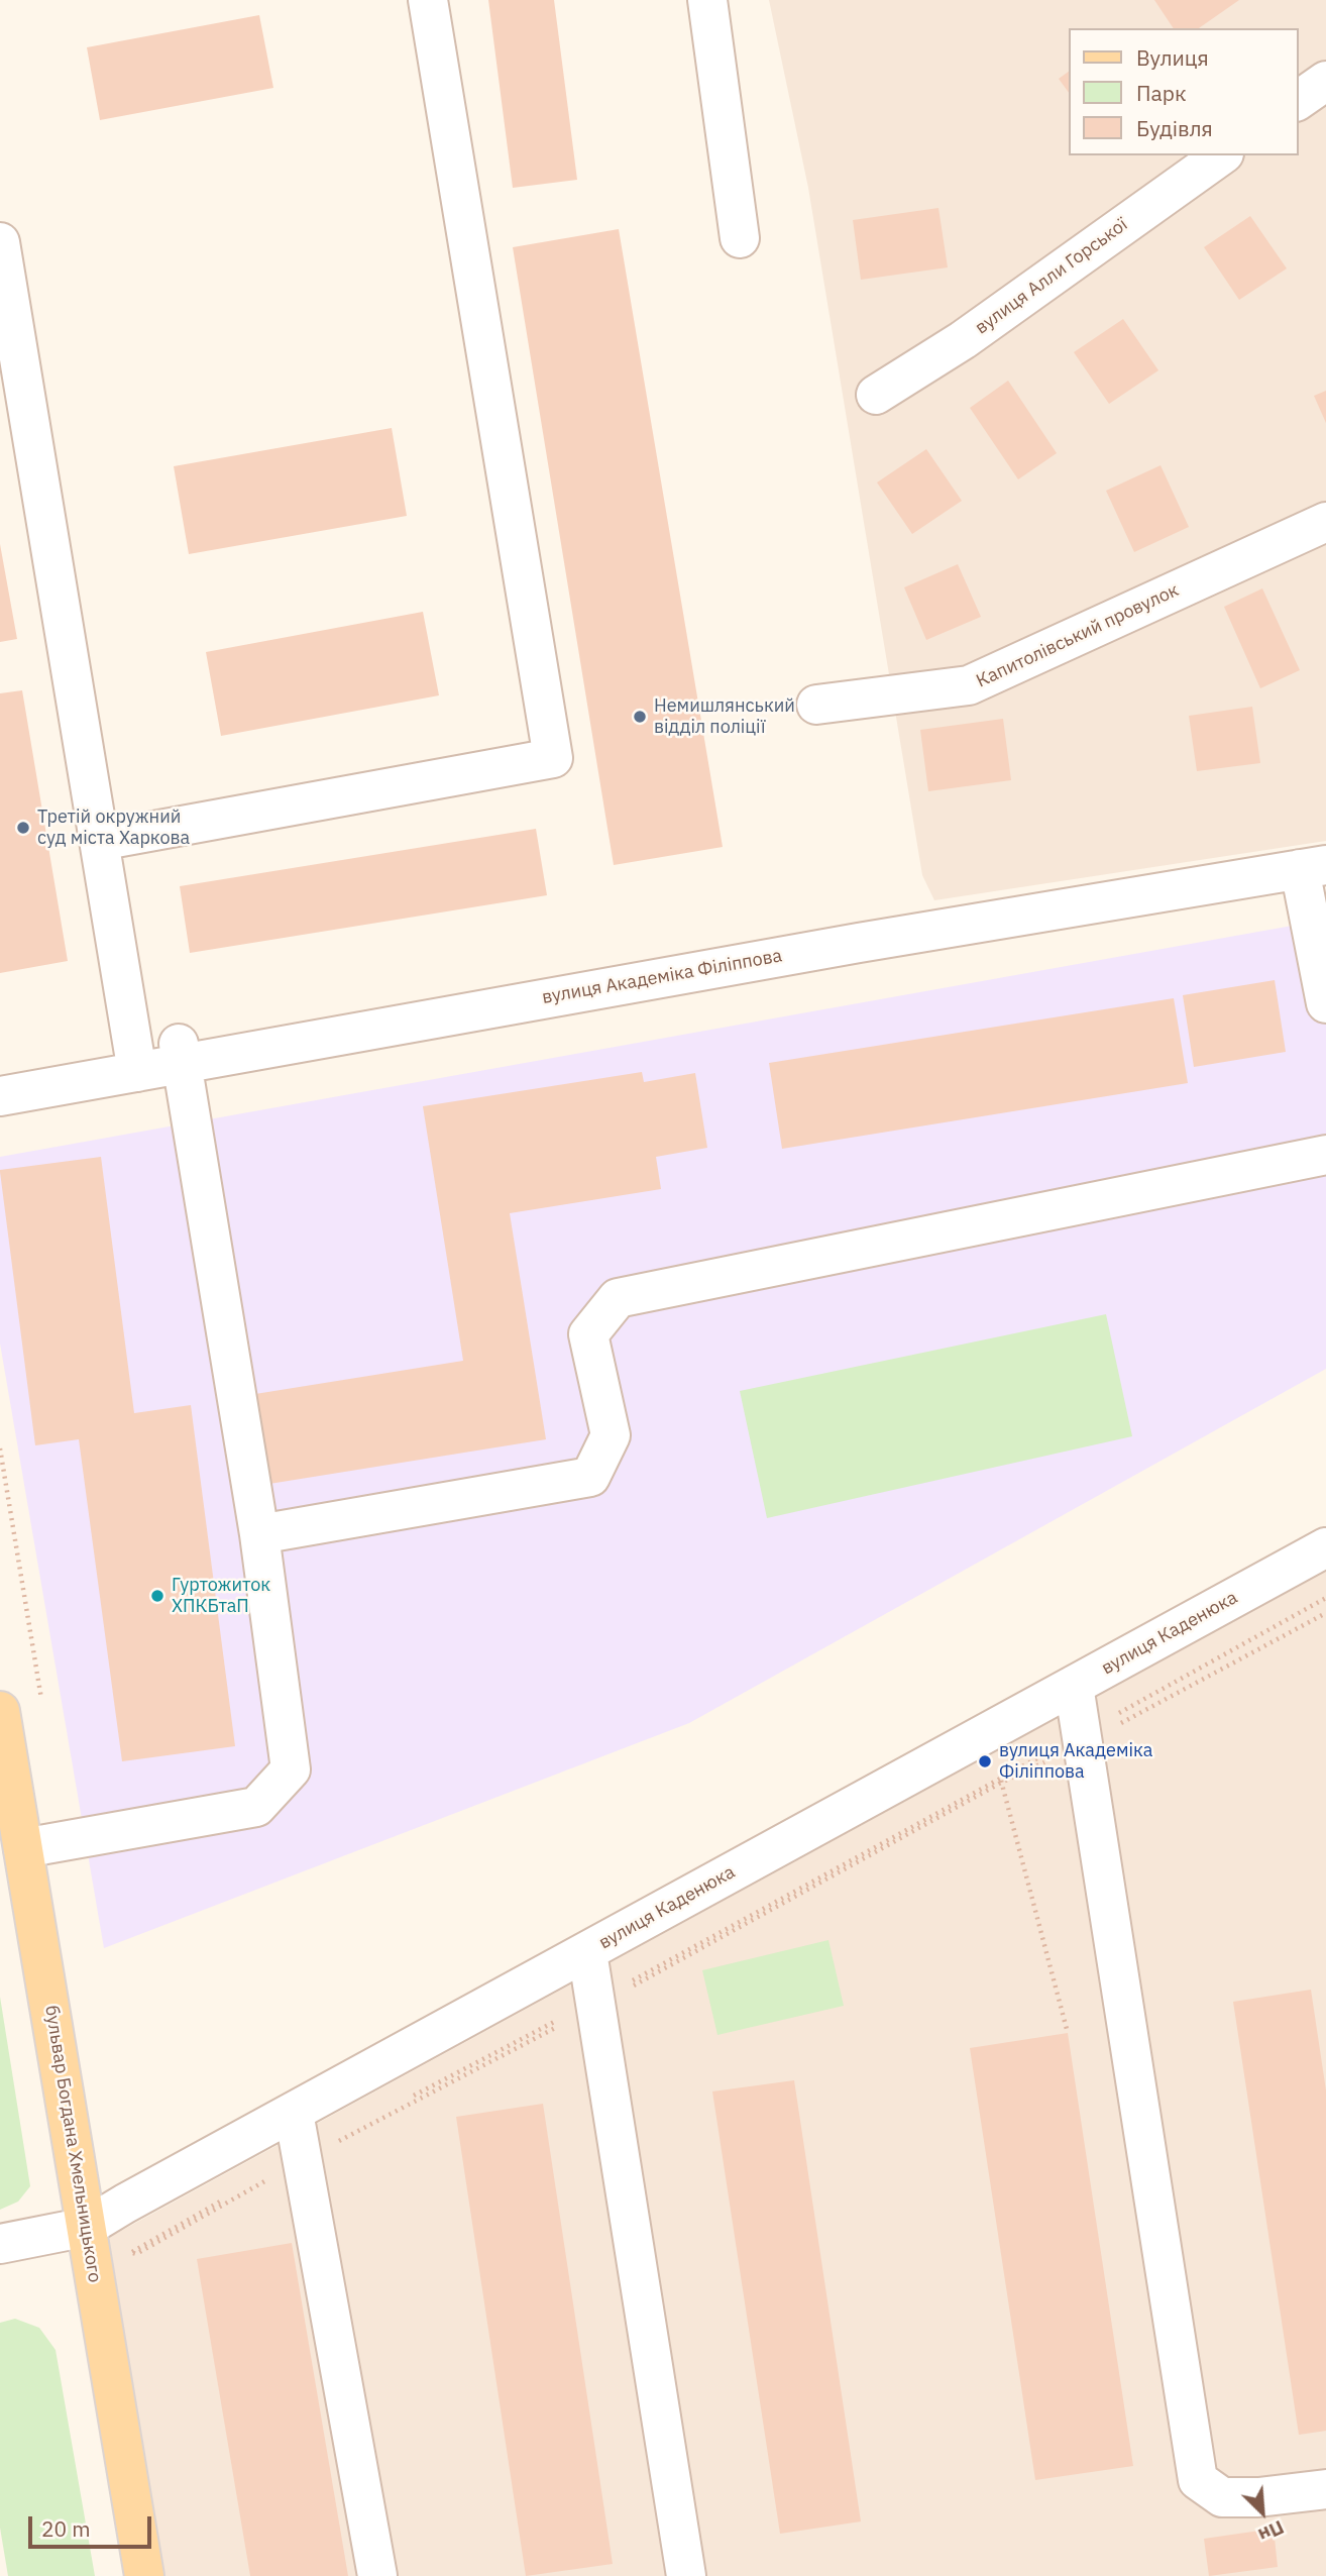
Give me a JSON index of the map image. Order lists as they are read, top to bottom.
{
  "streets": {
    "main road": ["бульвар Богдана Хмельницького"],
    "street": [
      "вулиця Алли Горської",
      "Капитолівський провулок",
      "вулиця Академіка Філіппова",
      "вулиця Каденюка"
    ]
  },
  "crossings": [
    ["вулиця Каденюка", "бульвар Богдана Хмельницького"]
  ],
  "places": [
    "Немишлянський відділ поліції",
    "Третій окружний суд міста Харкова",
    "Гуртожиток ХПКБтаП",
    "вулиця Академіка Філіппова"
  ],
  "legend": ["Вулиця", "Парк", "Будівля"],
  "scale_bar": "20 m",
  "north": "bottom right"
}
